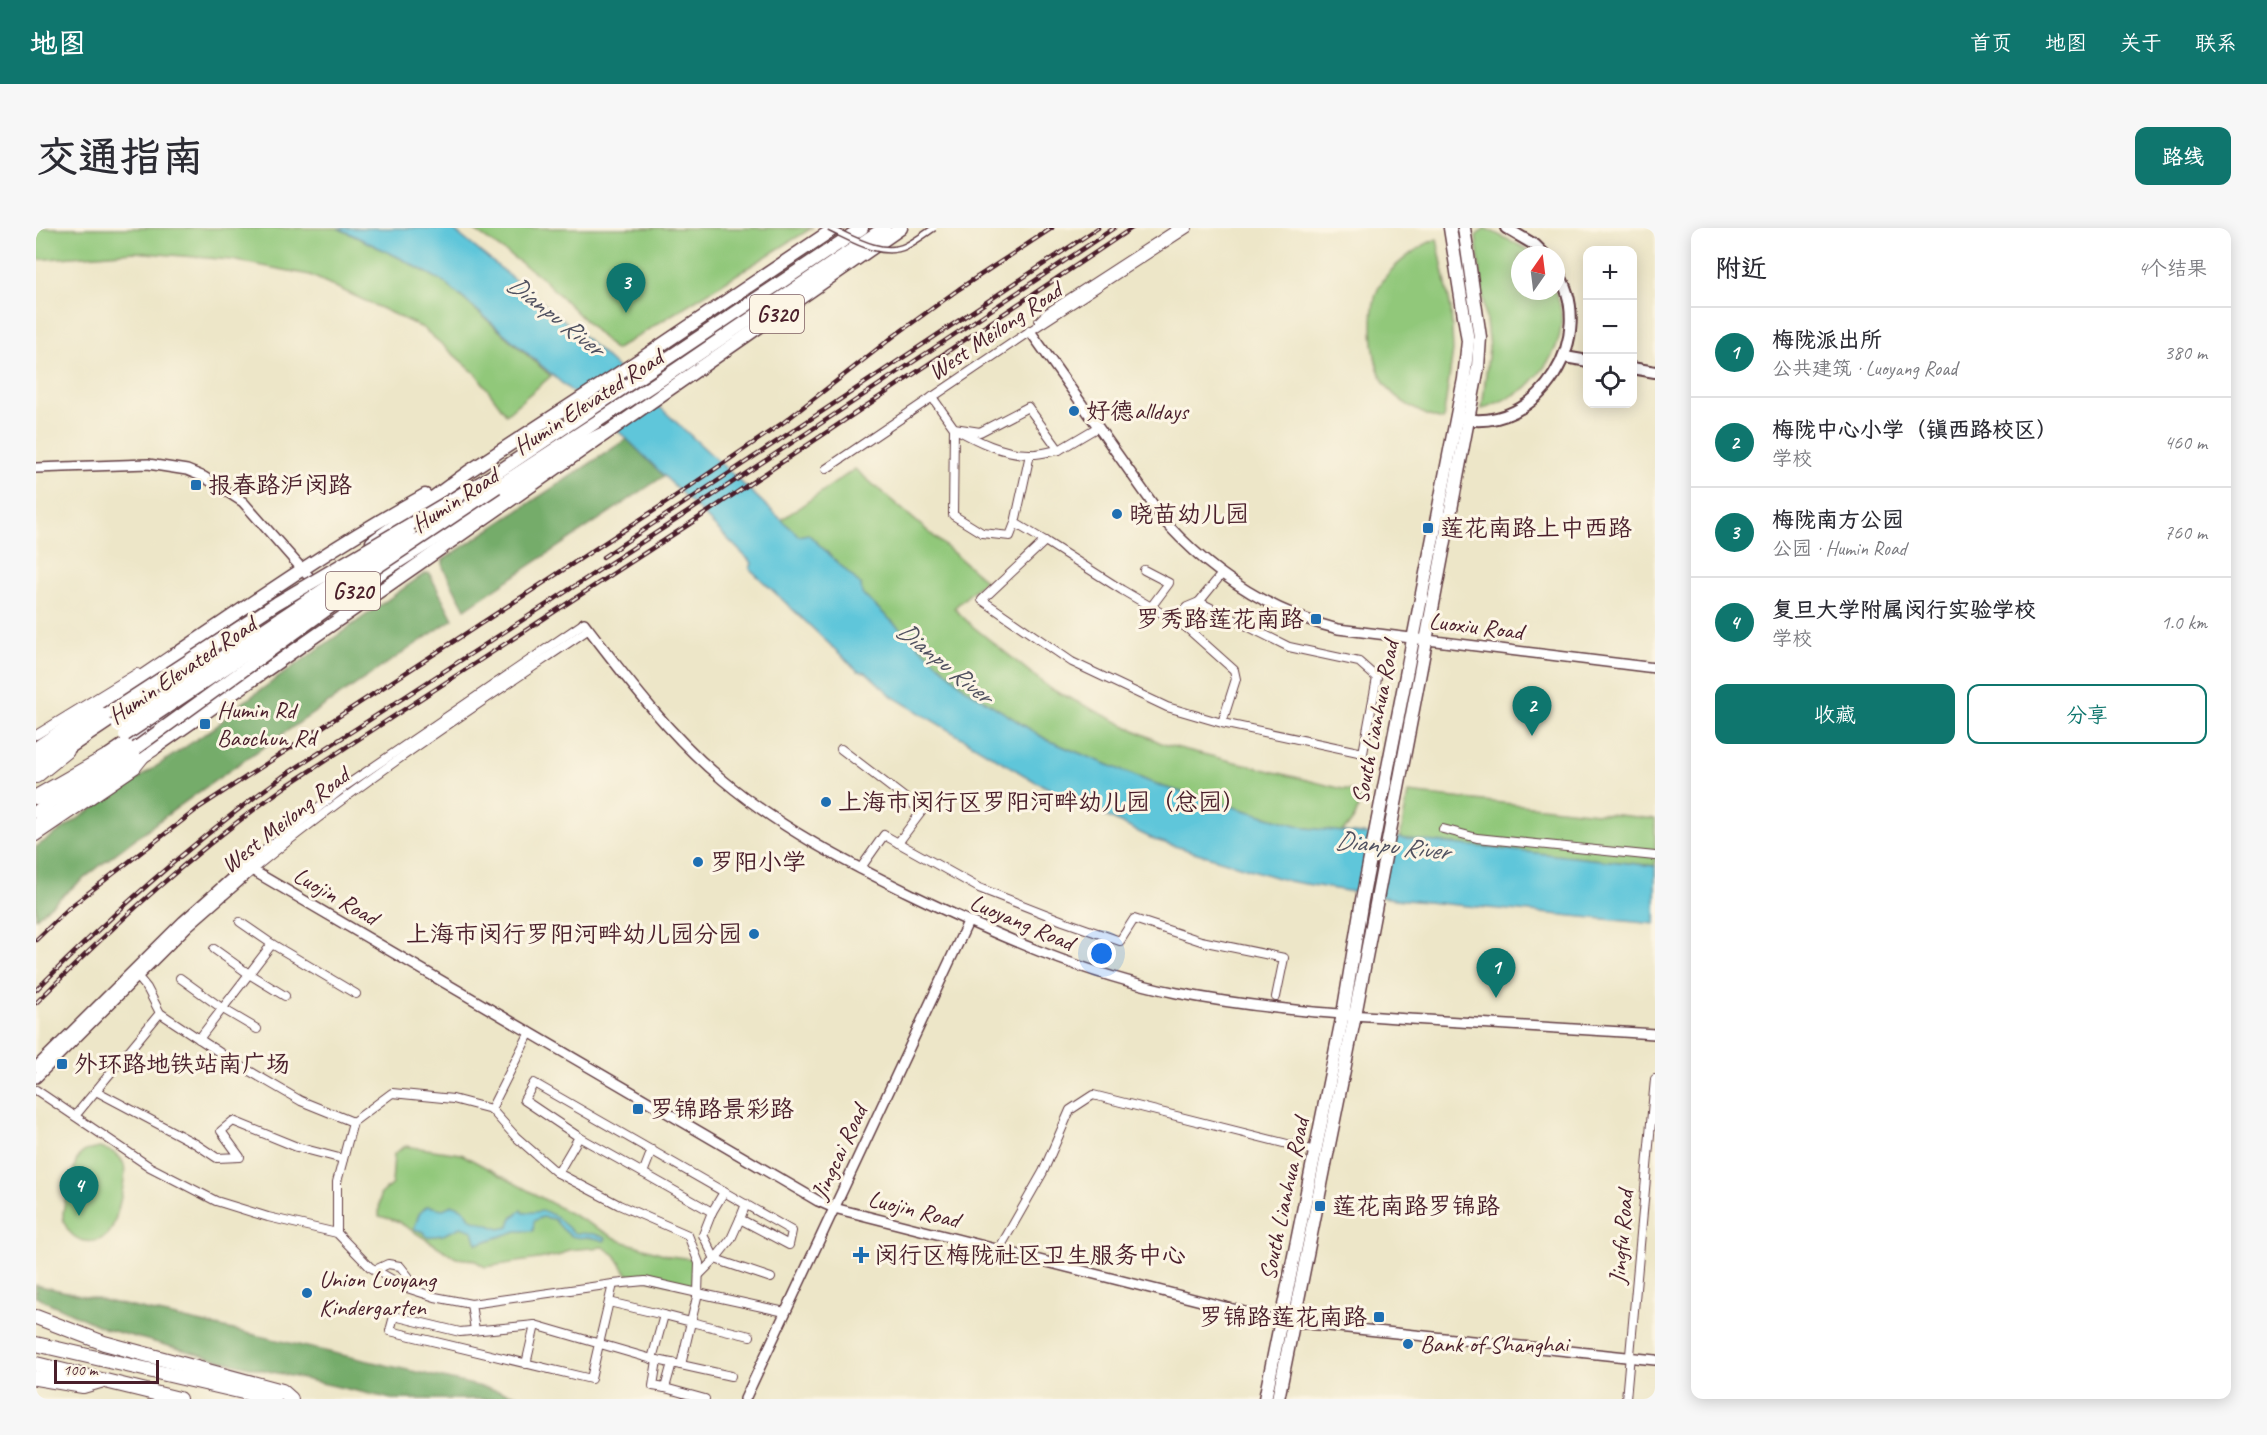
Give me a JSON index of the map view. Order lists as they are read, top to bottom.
{
  "streets": {
    "main road": [
      "G320",
      "Humin Elevated Road",
      "Humin Road",
      "South Lianhua Road"
    ],
    "street": [
      "West Meilong Road",
      "Luoxiu Road",
      "Luojin Road",
      "Luoyang Road",
      "Jingcai Road",
      "Jingfu Road"
    ]
  },
  "crossings": [
    ["West Meilong Road", "Luoxiu Road"],
    ["West Meilong Road", "Luojin Road"],
    ["West Meilong Road", "Luoyang Road"],
    ["Humin Elevated Road", "Humin Road"],
    ["Luoxiu Road", "South Lianhua Road"],
    ["South Lianhua Road", "Luojin Road"],
    ["South Lianhua Road", "Luoyang Road"],
    ["Luojin Road", "Jingcai Road"],
    ["Luojin Road", "Jingfu Road"],
    ["Luoyang Road", "Jingcai Road"]
  ],
  "water": ["Dianpu River"],
  "places": {
    "other": [
      "好德alldays",
      "晓苗幼儿园",
      "上海市闵行区罗阳河畔幼儿园（总园）",
      "罗阳小学",
      "上海市闵行罗阳河畔幼儿园分园",
      "Union Luoyang Kindergarten",
      "Bank of Shanghai"
    ],
    "transit": [
      "报春路沪闵路",
      "莲花南路上中西路",
      "罗秀路莲花南路",
      "Humin Rd Baochun Rd",
      "外环路地铁站南广场",
      "罗锦路景彩路",
      "莲花南路罗锦路",
      "罗锦路莲花南路"
    ],
    "health": ["闵行区梅陇社区卫生服务中心"]
  },
  "scale_bar": "100 m",
  "north": "top",
  "page": {
    "header": "地图",
    "nav": [
      "首页",
      "地图",
      "关于",
      "联系"
    ],
    "buttons": [
      "路线",
      ["收藏", "分享"]
    ],
    "title": "交通指南",
    "heading": ["附近", "4个结果"],
    "map_buttons": ["+", "−"],
    "pins": [
      "3",
      "2",
      "1",
      "4"
    ],
    "list": [
      {
        "mark": "1",
        "name": "梅陇派出所",
        "note": "公共建筑 · Luoyang Road",
        "value": "380 m"
      },
      {
        "mark": "2",
        "name": "梅陇中心小学（镇西路校区）",
        "note": "学校",
        "value": "460 m"
      },
      {
        "mark": "3",
        "name": "梅陇南方公园",
        "note": "公园 · Humin Road",
        "value": "760 m"
      },
      {
        "mark": "4",
        "name": "复旦大学附属闵行实验学校",
        "note": "学校",
        "value": "1.0 km"
      }
    ],
    "scale": "100 m"
  }
}
